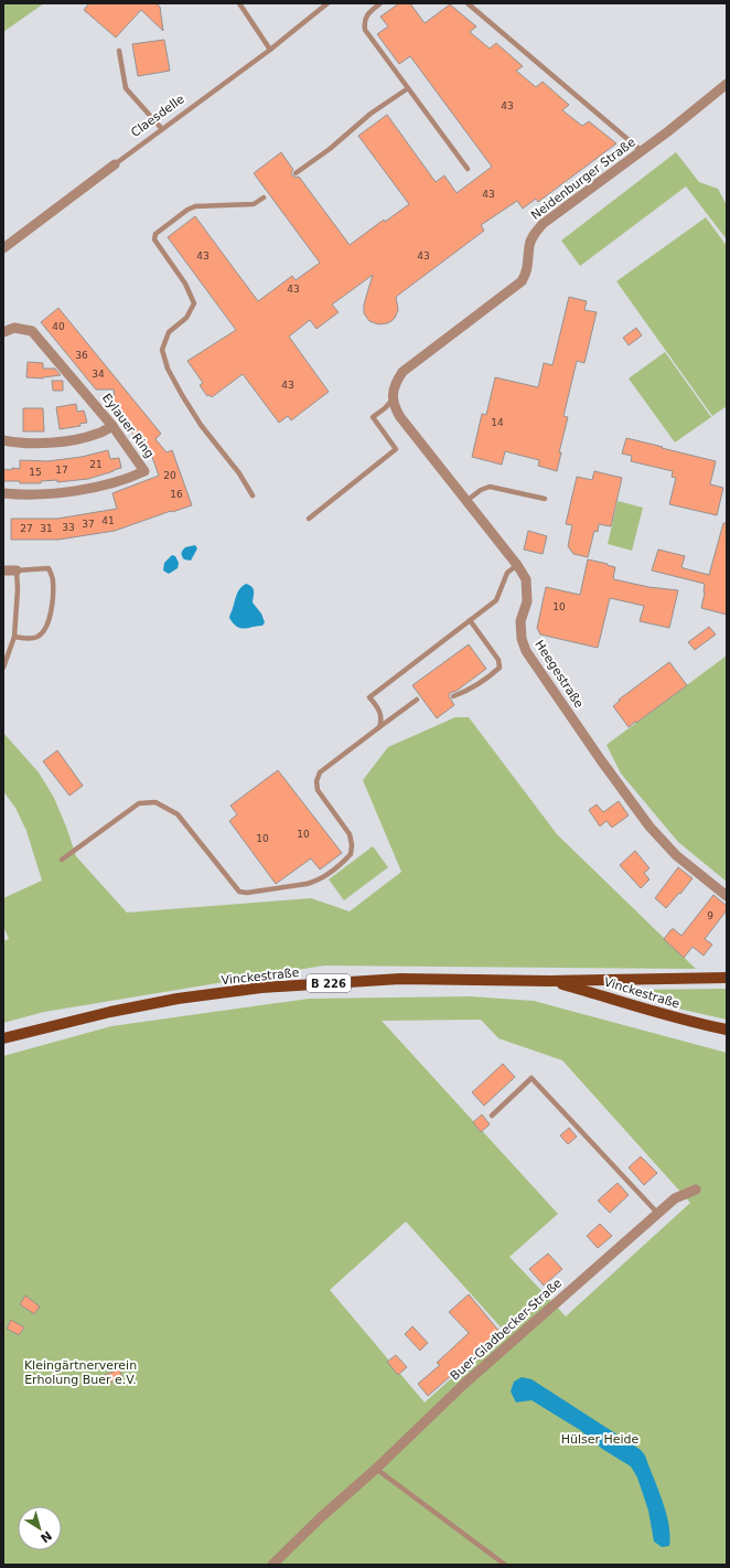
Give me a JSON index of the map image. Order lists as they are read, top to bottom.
{
  "streets": {
    "main road": ["Vinckestraße", "B 226"],
    "street": [
      "Claesdelle",
      "Neidenburger Straße",
      "Eylauer Ring",
      "Heegestraße",
      "Buer-Gladbecker-Straße"
    ]
  },
  "crossings": [
    ["Neidenburger Straße", "Heegestraße"]
  ],
  "parks": ["Kleingärtnerverein Erholung Buer e.V.", "Hülser Heide"],
  "house_numbers": [
    "43",
    "43",
    "43",
    "43",
    "43",
    "40",
    "36",
    "34",
    "43",
    "14",
    "21",
    "17",
    "15",
    "20",
    "16",
    "41",
    "37",
    "33",
    "27",
    "31",
    "10",
    "10",
    "10",
    "9"
  ],
  "north": "bottom right"
}
